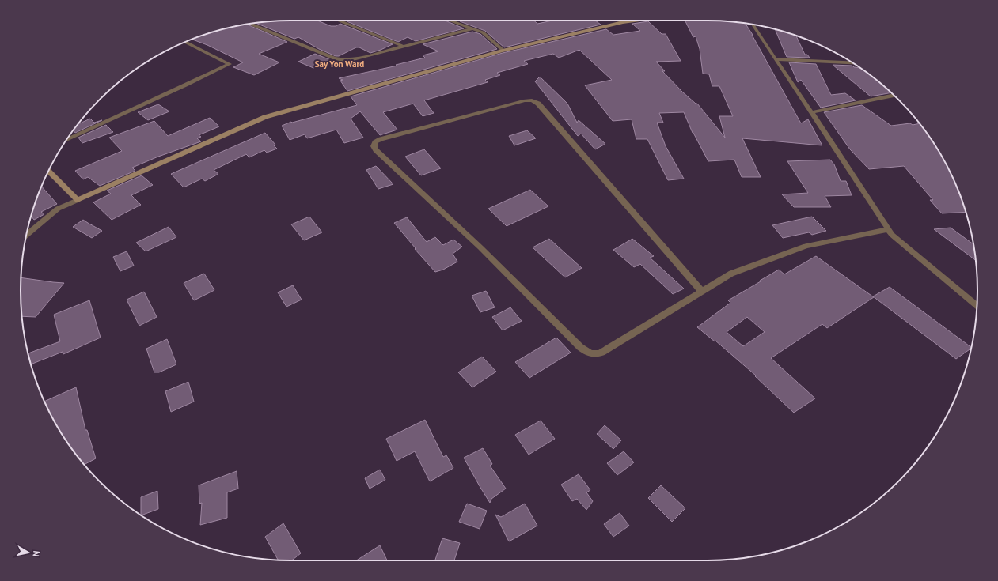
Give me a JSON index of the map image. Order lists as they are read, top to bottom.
{
  "districts": ["Say Yon Ward"],
  "north": "right"
}
